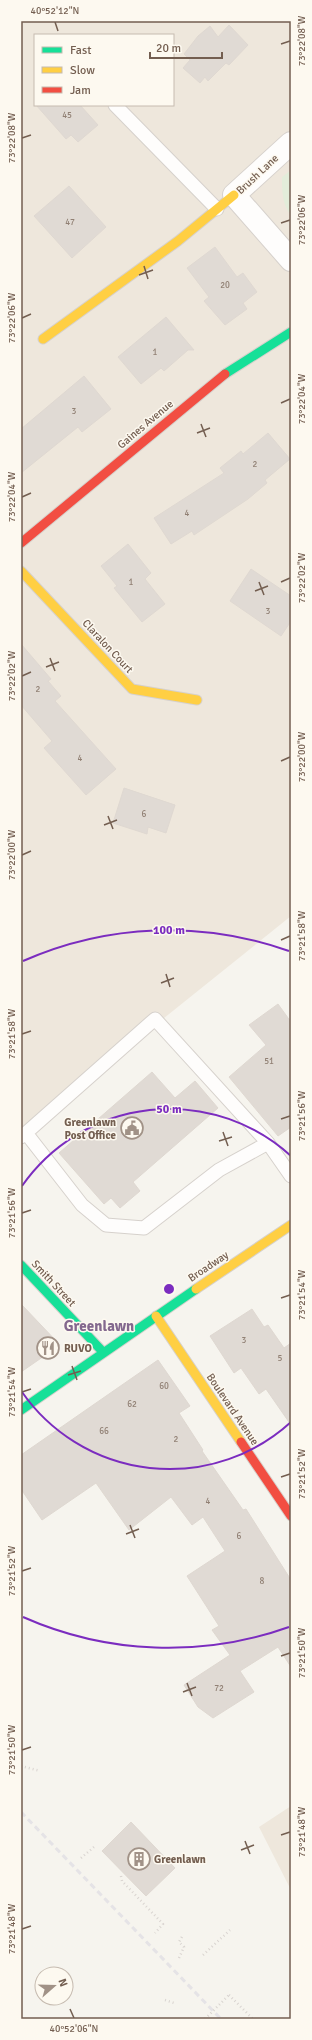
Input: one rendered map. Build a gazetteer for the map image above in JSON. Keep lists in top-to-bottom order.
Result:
{
  "streets": {
    "street": [
      "Brush Lane",
      "Gaines Avenue",
      "Claralon Court",
      "Broadway",
      "Smith Street",
      "Boulevard Avenue"
    ]
  },
  "crossings": [
    ["Broadway", "Smith Street"],
    ["Broadway", "Boulevard Avenue"]
  ],
  "districts": ["Greenlawn"],
  "places": {
    "public building": ["Greenlawn Post Office"],
    "restaurant": ["RUVO"],
    "building": ["Greenlawn"]
  },
  "house_numbers": [
    "45",
    "47",
    "20",
    "1",
    "3",
    "2",
    "4",
    "1",
    "3",
    "2",
    "4",
    "6",
    "51",
    "3",
    "5",
    "60",
    "62",
    "66",
    "2",
    "4",
    "6",
    "8",
    "72"
  ],
  "legend": ["Fast", "Slow", "Jam"],
  "scale_bar": "20 m",
  "north": "right",
  "coordinates": [
    "40°52'12\"N",
    "73°22'08\"W",
    "73°22'06\"W",
    "73°22'04\"W",
    "73°22'02\"W",
    "73°22'00\"W",
    "73°21'58\"W",
    "73°21'56\"W",
    "73°21'54\"W",
    "73°21'52\"W",
    "73°21'50\"W",
    "73°21'48\"W",
    "40°52'06\"N"
  ],
  "rings": ["100 m", "50 m"]
}
